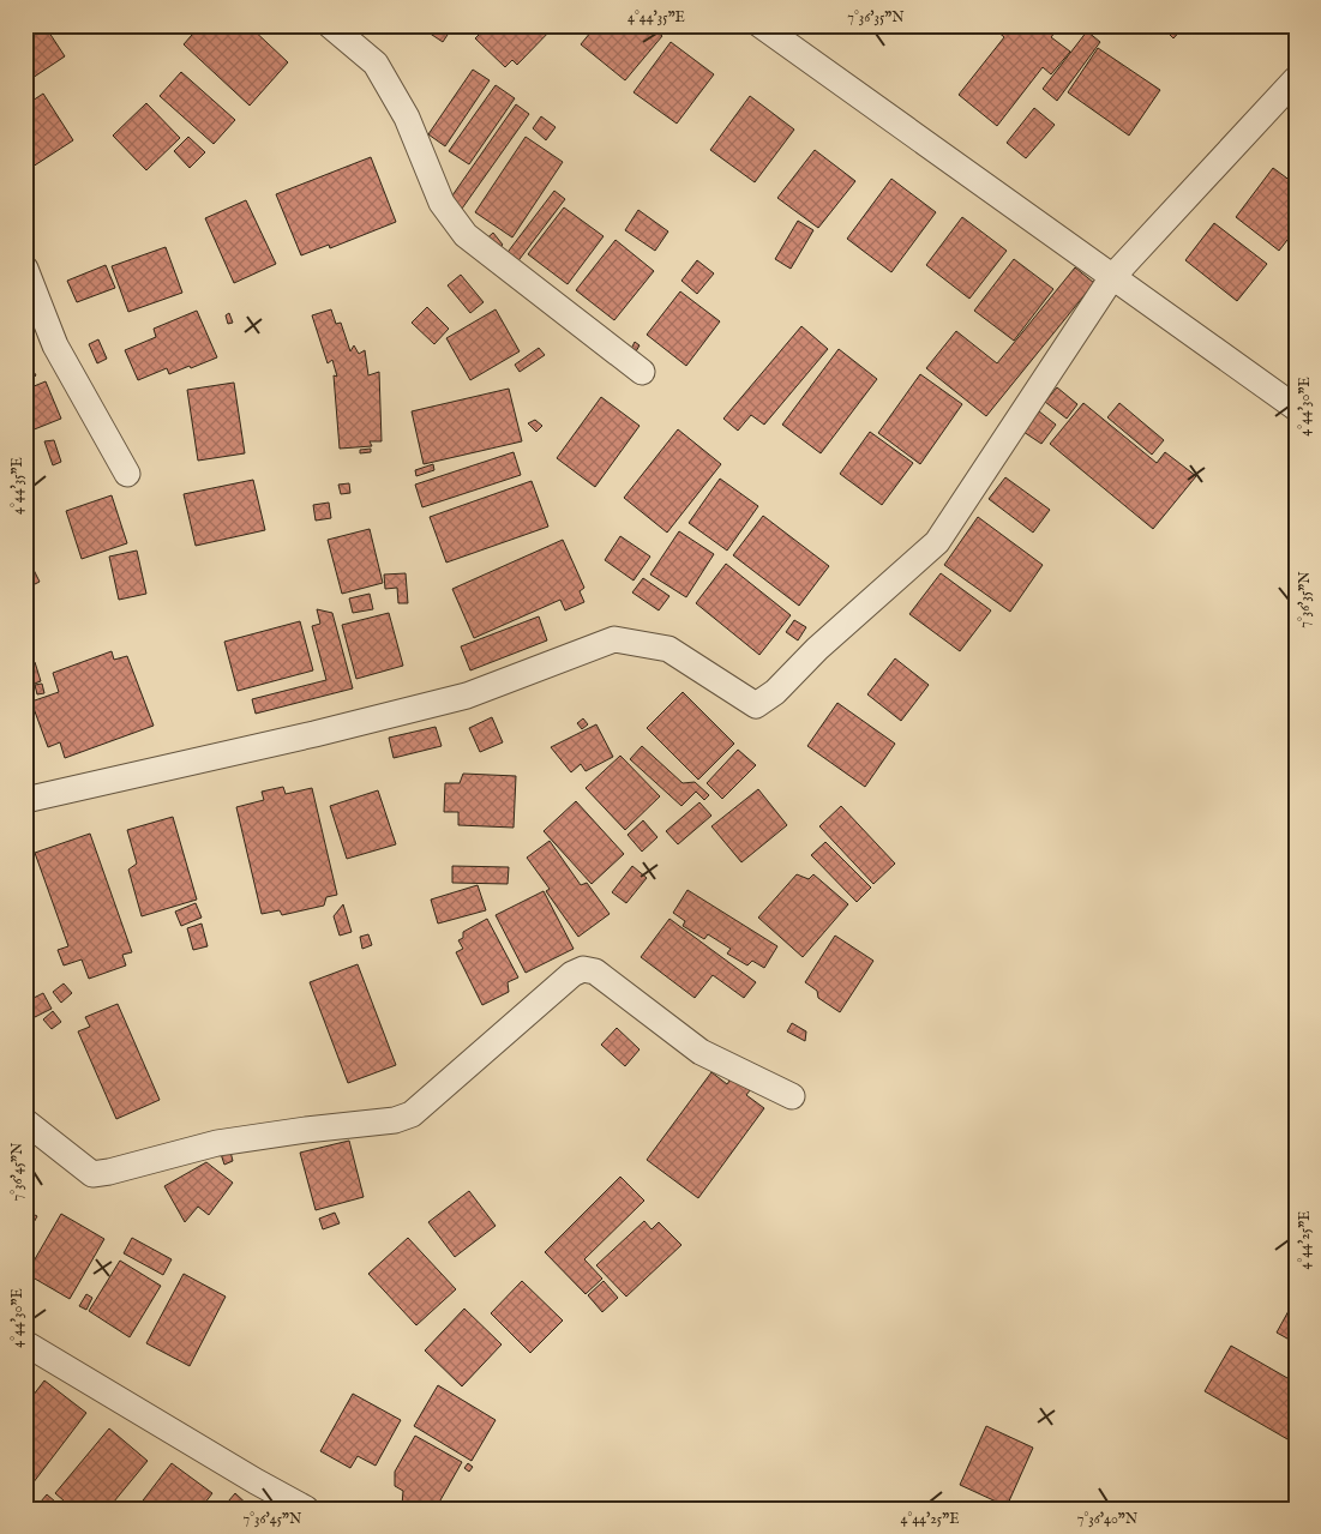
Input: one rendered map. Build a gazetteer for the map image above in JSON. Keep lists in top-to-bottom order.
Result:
{
  "coordinates": [
    "4°44'35\"E",
    "7°36'35\"N",
    "4°44'30\"E",
    "7°36'45\"N",
    "4°44'25\"E",
    "7°36'40\"N"
  ]
}
